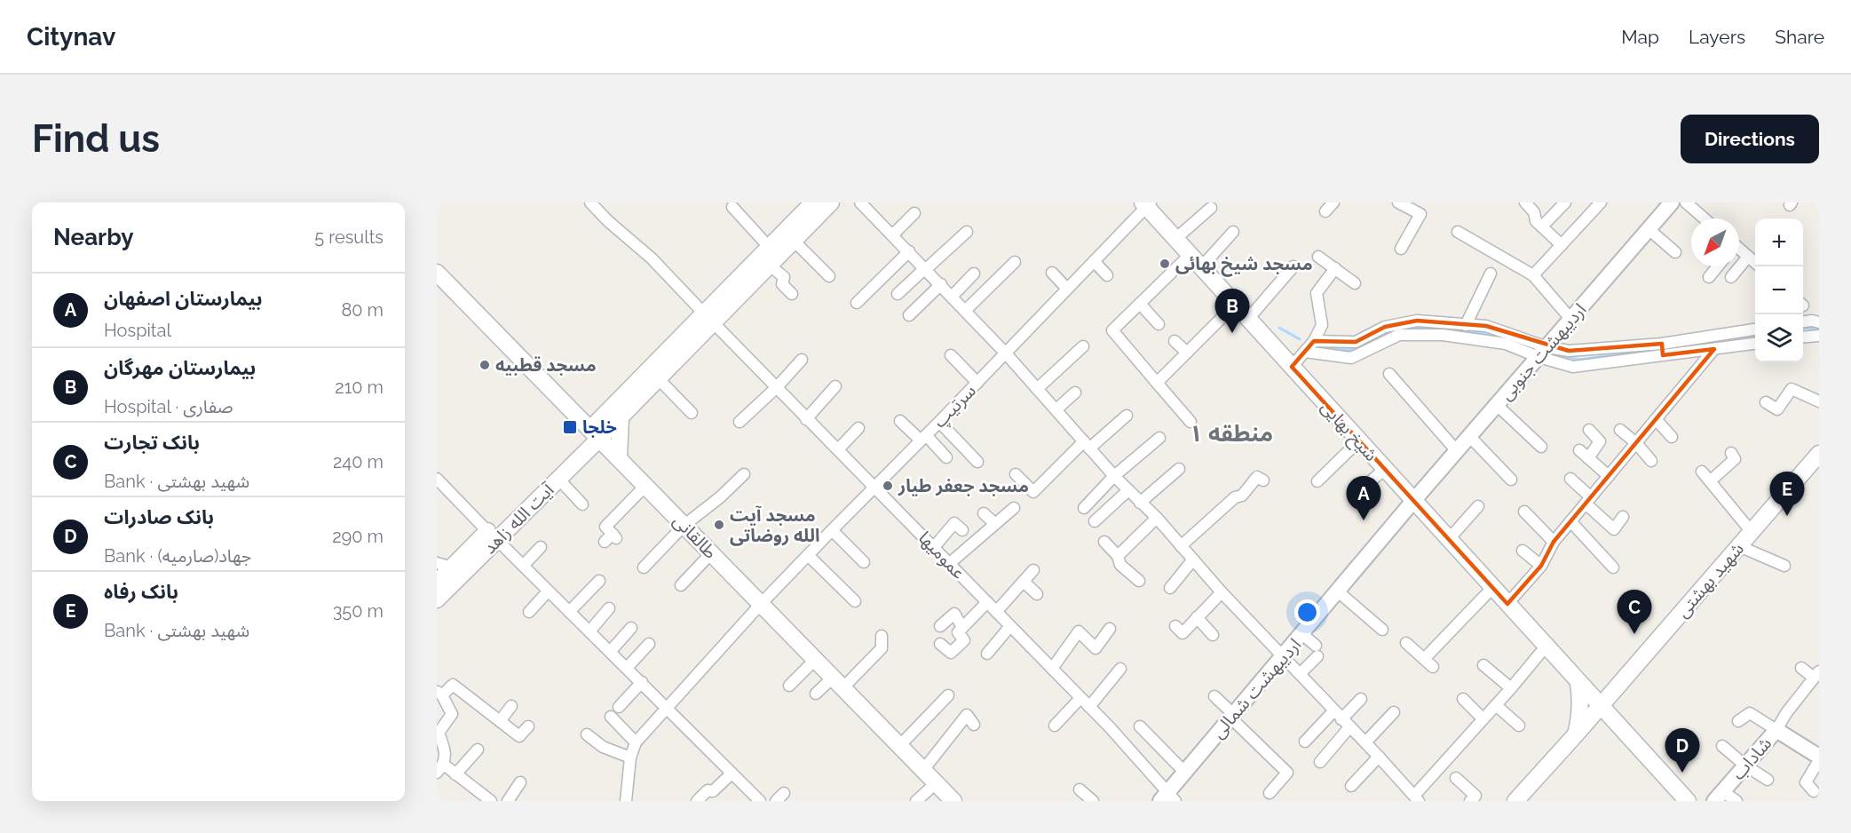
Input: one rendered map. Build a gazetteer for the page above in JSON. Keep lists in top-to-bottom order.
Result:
{
  "streets": {
    "main road": [
      "شیخ بهایی",
      "آیت الله زاهد",
      "طالقانی",
      "شهید بهشتی"
    ],
    "street": [
      "اردیبهشت جنوبی",
      "سرتیپ",
      "عمومیها",
      "اردیبهشت شمالی",
      "شاداب"
    ]
  },
  "crossings": [
    ["اردیبهشت جنوبی", "شیخ بهایی"],
    ["اردیبهشت جنوبی", "اردیبهشت شمالی"],
    ["سرتیپ", "شیخ بهایی"],
    ["سرتیپ", "طالقانی"],
    ["سرتیپ", "عمومیها"],
    ["شیخ بهایی", "شهید بهشتی"],
    ["شیخ بهایی", "اردیبهشت شمالی"],
    ["آیت الله زاهد", "طالقانی"],
    ["عمومیها", "اردیبهشت شمالی"]
  ],
  "districts": ["منطقه ۱"],
  "places": {
    "other": [
      "مسجد شیخ بهائی",
      "مسجد قطبیه",
      "مسجد جعفر طیار",
      "مسجد آیت الله روضاتی"
    ],
    "transit": ["خلجا"]
  },
  "north": "bottom left",
  "page": {
    "header": "Citynav",
    "nav": ["Map", "Layers", "Share"],
    "buttons": "Directions",
    "title": "Find us",
    "heading": ["Nearby", "5 results"],
    "map_buttons": ["+", "−"],
    "list": [
      {
        "mark": "A",
        "name": "بیمارستان اصفهان",
        "note": "Hospital",
        "value": "80 m"
      },
      {
        "mark": "B",
        "name": "بیمارستان مهرگان",
        "note": "Hospital · صفاری",
        "value": "210 m"
      },
      {
        "mark": "C",
        "name": "بانک تجارت",
        "note": "Bank · شهید بهشتی",
        "value": "240 m"
      },
      {
        "mark": "D",
        "name": "بانک صادرات",
        "note": "Bank · جهاد(صارمیه)",
        "value": "290 m"
      },
      {
        "mark": "E",
        "name": "بانک رفاه",
        "note": "Bank · شهید بهشتی",
        "value": "350 m"
      }
    ],
    "pins": [
      "B",
      "E",
      "A",
      "C",
      "D"
    ]
  }
}
